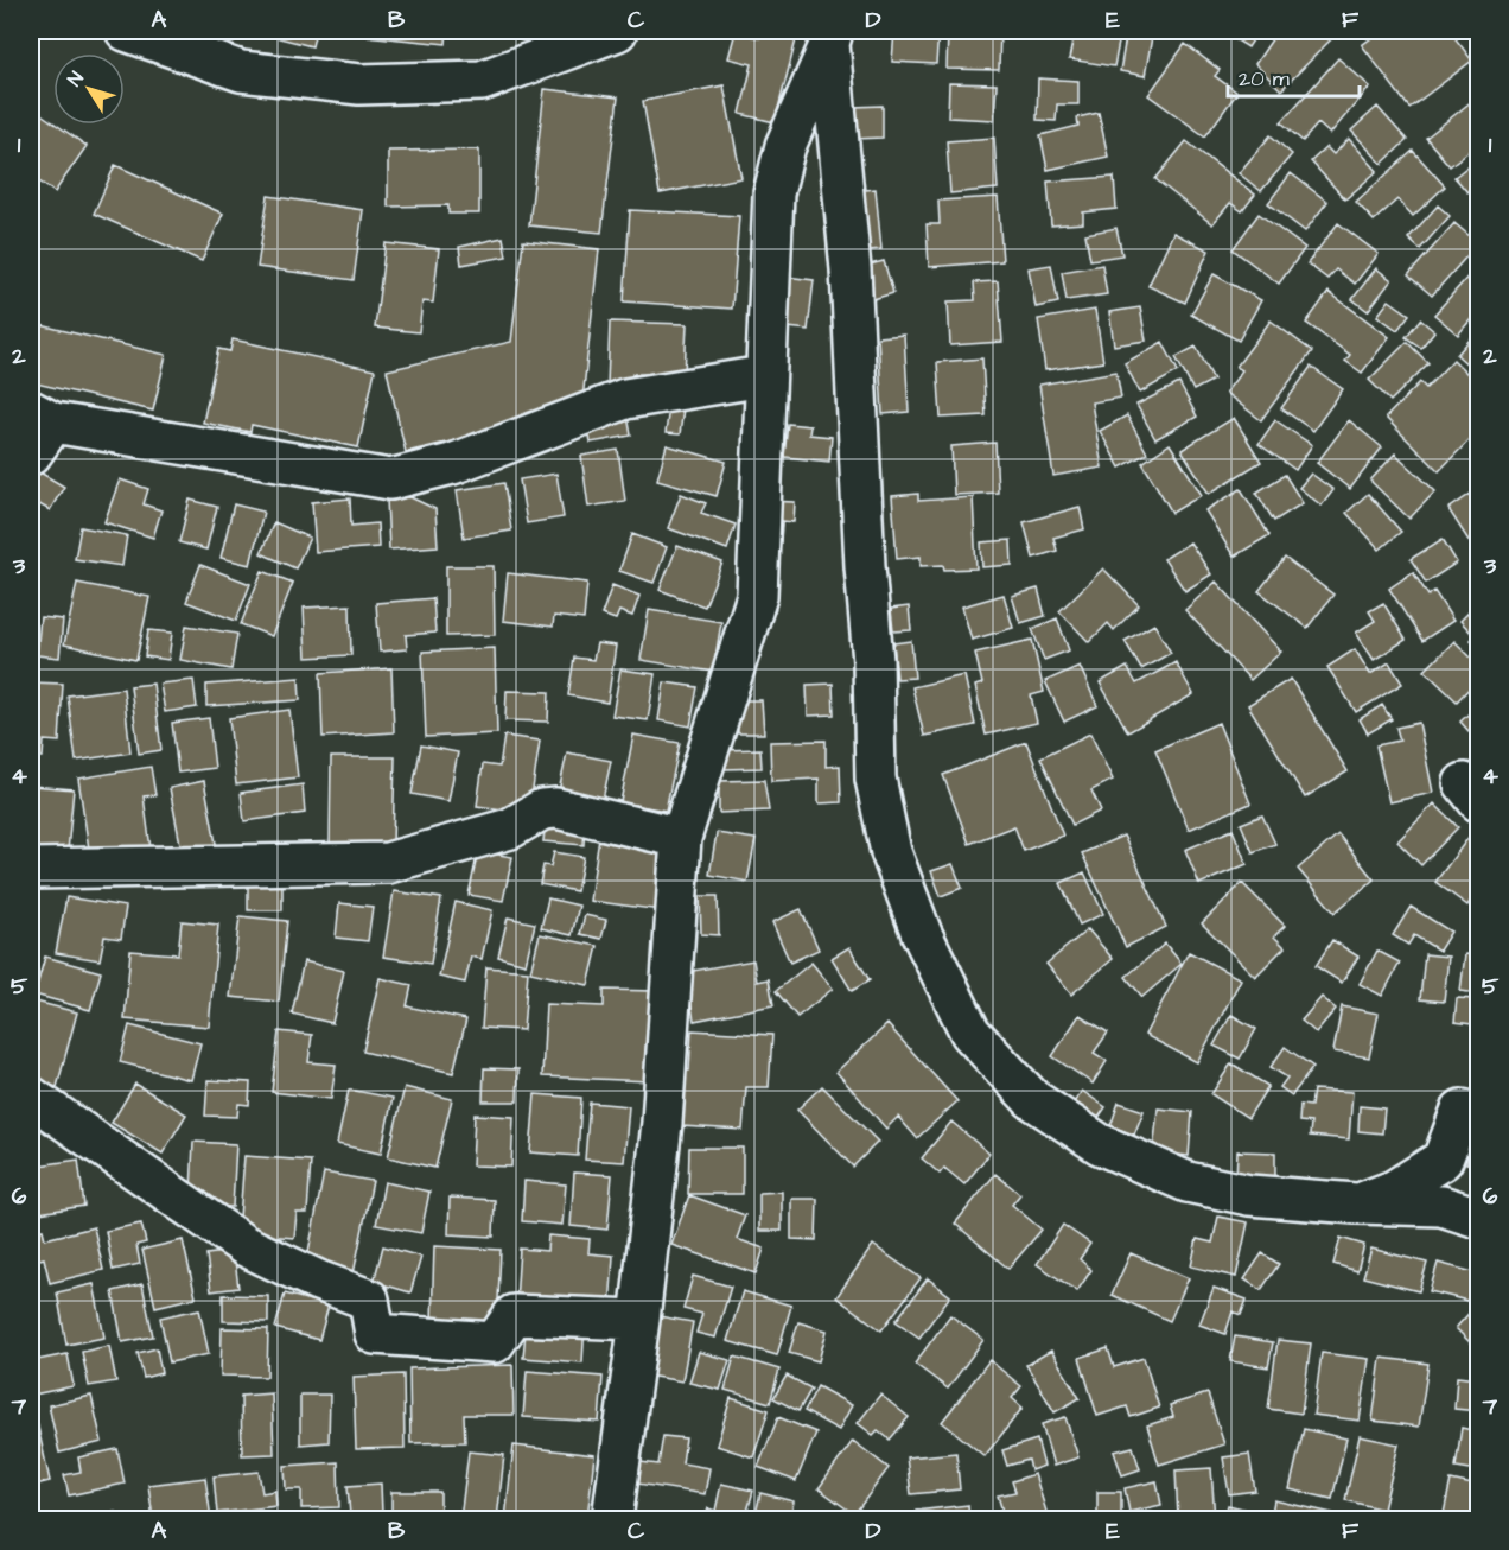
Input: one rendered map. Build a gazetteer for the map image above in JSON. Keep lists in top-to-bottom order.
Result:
{
  "scale_bar": "20 m",
  "north": "top left",
  "grid": {
    "columns": [
      "A",
      "B",
      "C",
      "D",
      "E",
      "F"
    ],
    "rows": [
      "1",
      "2",
      "3",
      "4",
      "5",
      "6",
      "7"
    ]
  }
}
